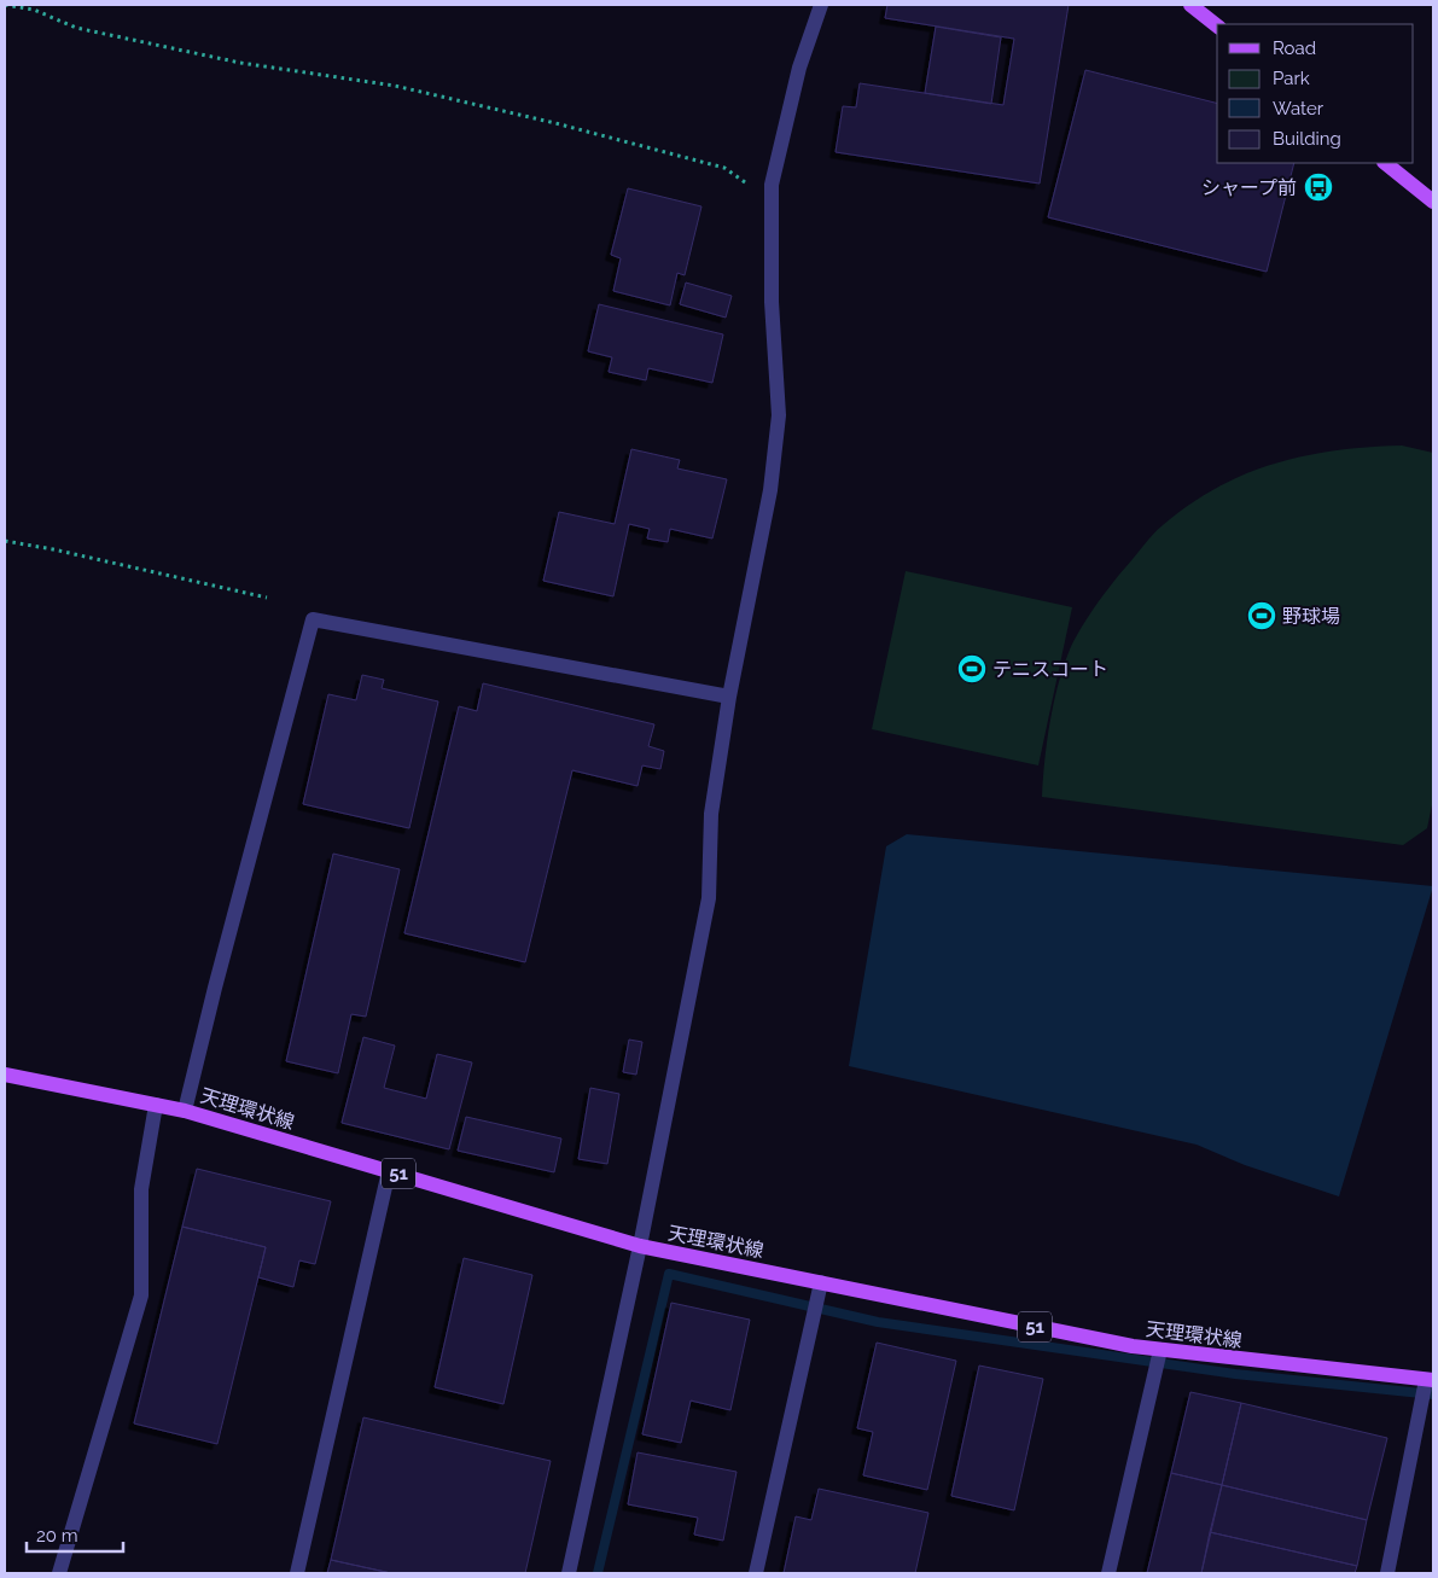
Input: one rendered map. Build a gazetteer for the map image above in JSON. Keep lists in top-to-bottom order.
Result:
{
  "streets": {
    "main road": ["天理環状線", "51"]
  },
  "places": {
    "bus stop": ["シャープ前"],
    "sports": ["野球場", "テニスコート"]
  },
  "legend": [
    "Road",
    "Park",
    "Water",
    "Building"
  ],
  "scale_bar": "20 m"
}
